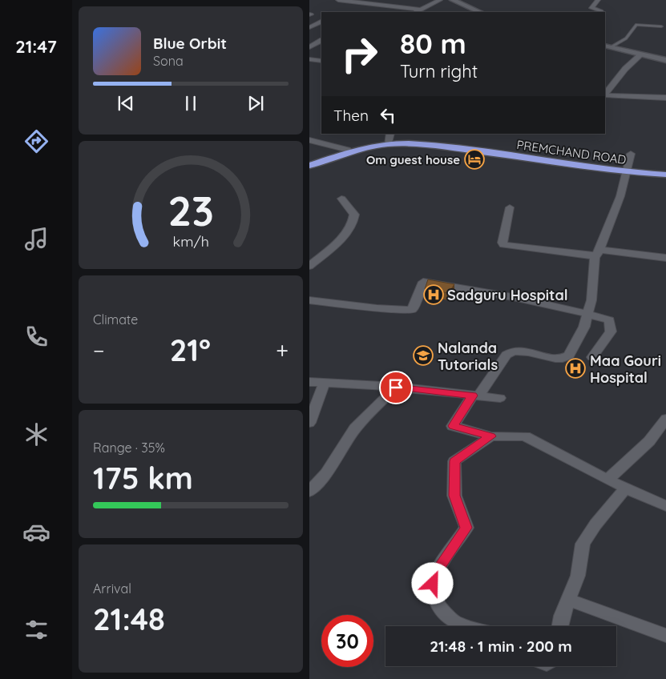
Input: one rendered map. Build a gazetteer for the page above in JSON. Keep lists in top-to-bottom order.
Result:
{
  "streets": {
    "highway": ["PREMCHAND ROAD"]
  },
  "places": {
    "hotel": ["Om guest house"],
    "hospital": ["Sadguru Hospital", "Maa Gouri Hospital"],
    "school or university": ["Nalanda Tutorials"]
  },
  "page": {
    "tabs": "21:47",
    "turn": ["80 m", "Turn right"],
    "song": ["Blue Orbit", "Sona"],
    "then": "Then",
    "tile": [
      "Climate",
      ["Range · 35%", "175 km"],
      ["Arrival", "21:48"]
    ],
    "heat": ["−", "21°", "+"],
    "limit": "30",
    "trip": "21:48 · 1 min · 200 m",
    "gauge": ["23", "km/h"]
  }
}
